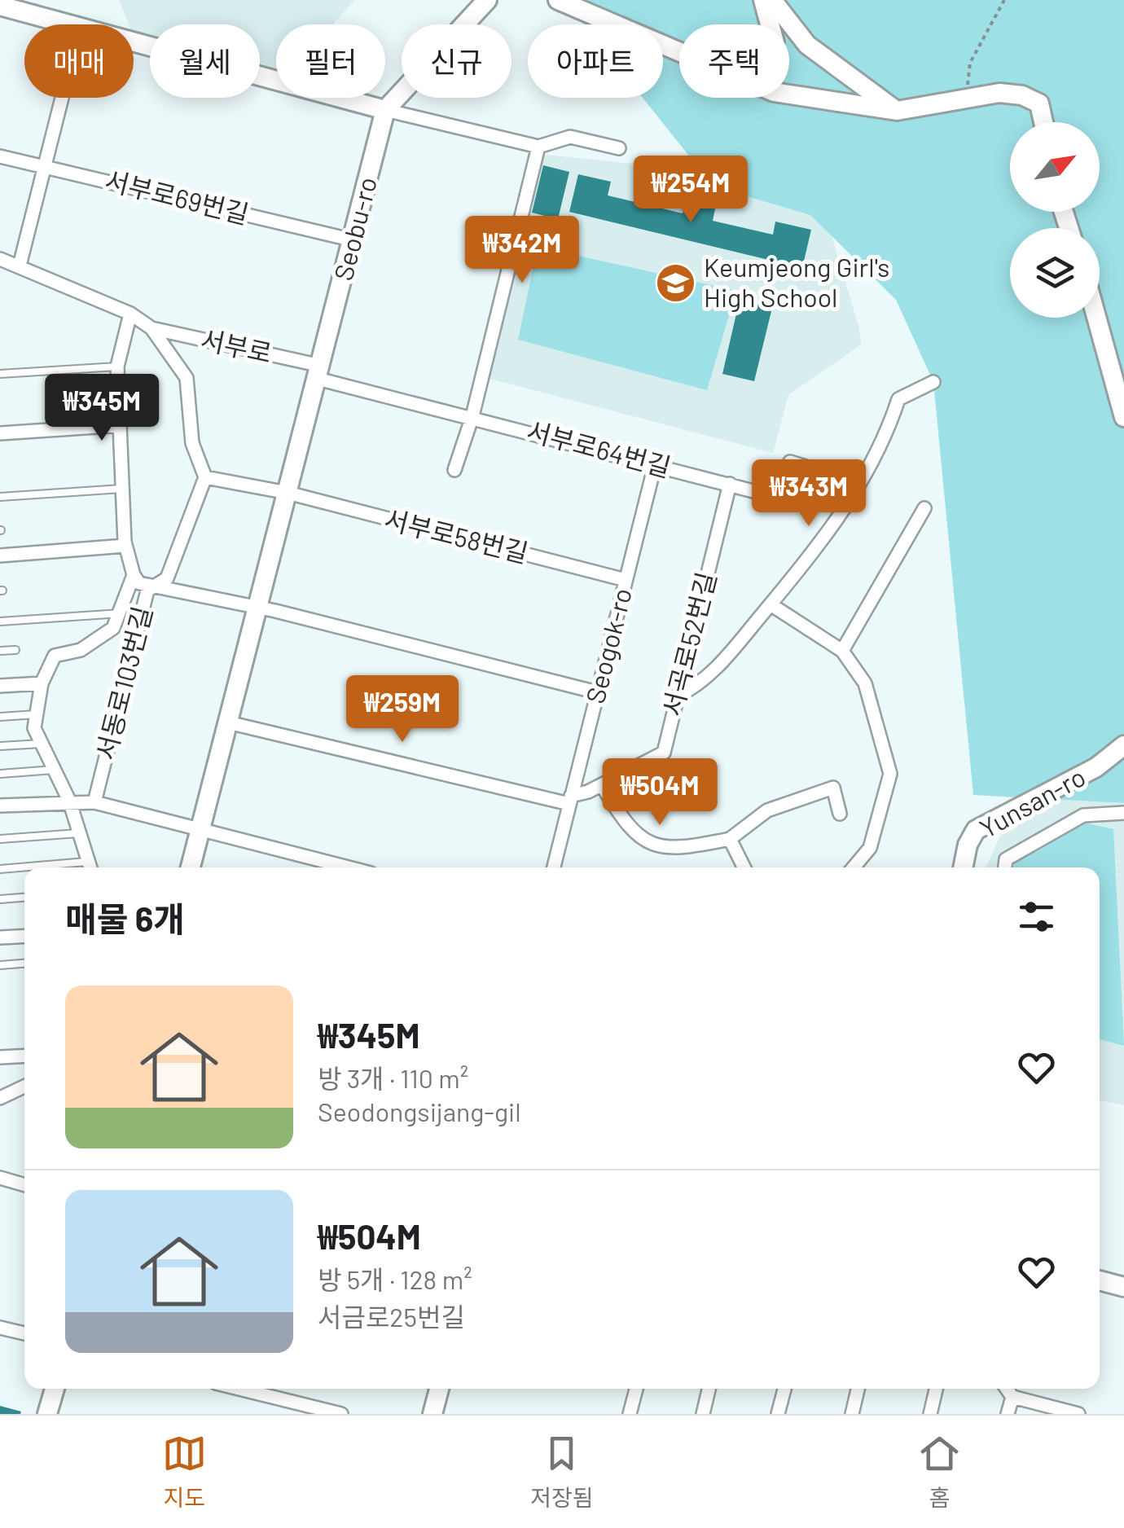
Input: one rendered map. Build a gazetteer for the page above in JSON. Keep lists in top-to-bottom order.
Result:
{
  "streets": {
    "street": [
      "서부로69번길",
      "Seobu-ro",
      "서부로",
      "서부로64번길",
      "서부로58번길",
      "서곡로52번길",
      "Seogok-ro",
      "서동로103번길",
      "Yunsan-ro"
    ]
  },
  "crossings": [
    ["서부로69번길", "Seobu-ro"],
    ["Seobu-ro", "서부로"],
    ["Seobu-ro", "서부로64번길"],
    ["Seobu-ro", "서부로58번길"],
    ["서부로", "서부로64번길"],
    ["서부로64번길", "서곡로52번길"],
    ["서부로64번길", "Seogok-ro"],
    ["서부로58번길", "Seogok-ro"],
    ["서곡로52번길", "Seogok-ro"]
  ],
  "places": {
    "school or university": ["Keumjeong Girl's High School"]
  },
  "north": "top right",
  "page": {
    "chip": [
      "매매",
      "월세",
      "필터",
      "신규",
      "아파트",
      "주택"
    ],
    "price": [
      "₩254M",
      "₩342M",
      "₩345M",
      "₩343M",
      "₩259M",
      "₩504M"
    ],
    "heading": "매물 6개",
    "list": [
      {
        "name": "₩345M",
        "note": "방 3개 · 110 m² · Seodongsijang-gil"
      },
      {
        "name": "₩504M",
        "note": "방 5개 · 128 m² · 서금로25번길"
      }
    ],
    "tabs": ["지도", "저장됨", "홈"]
  }
}
